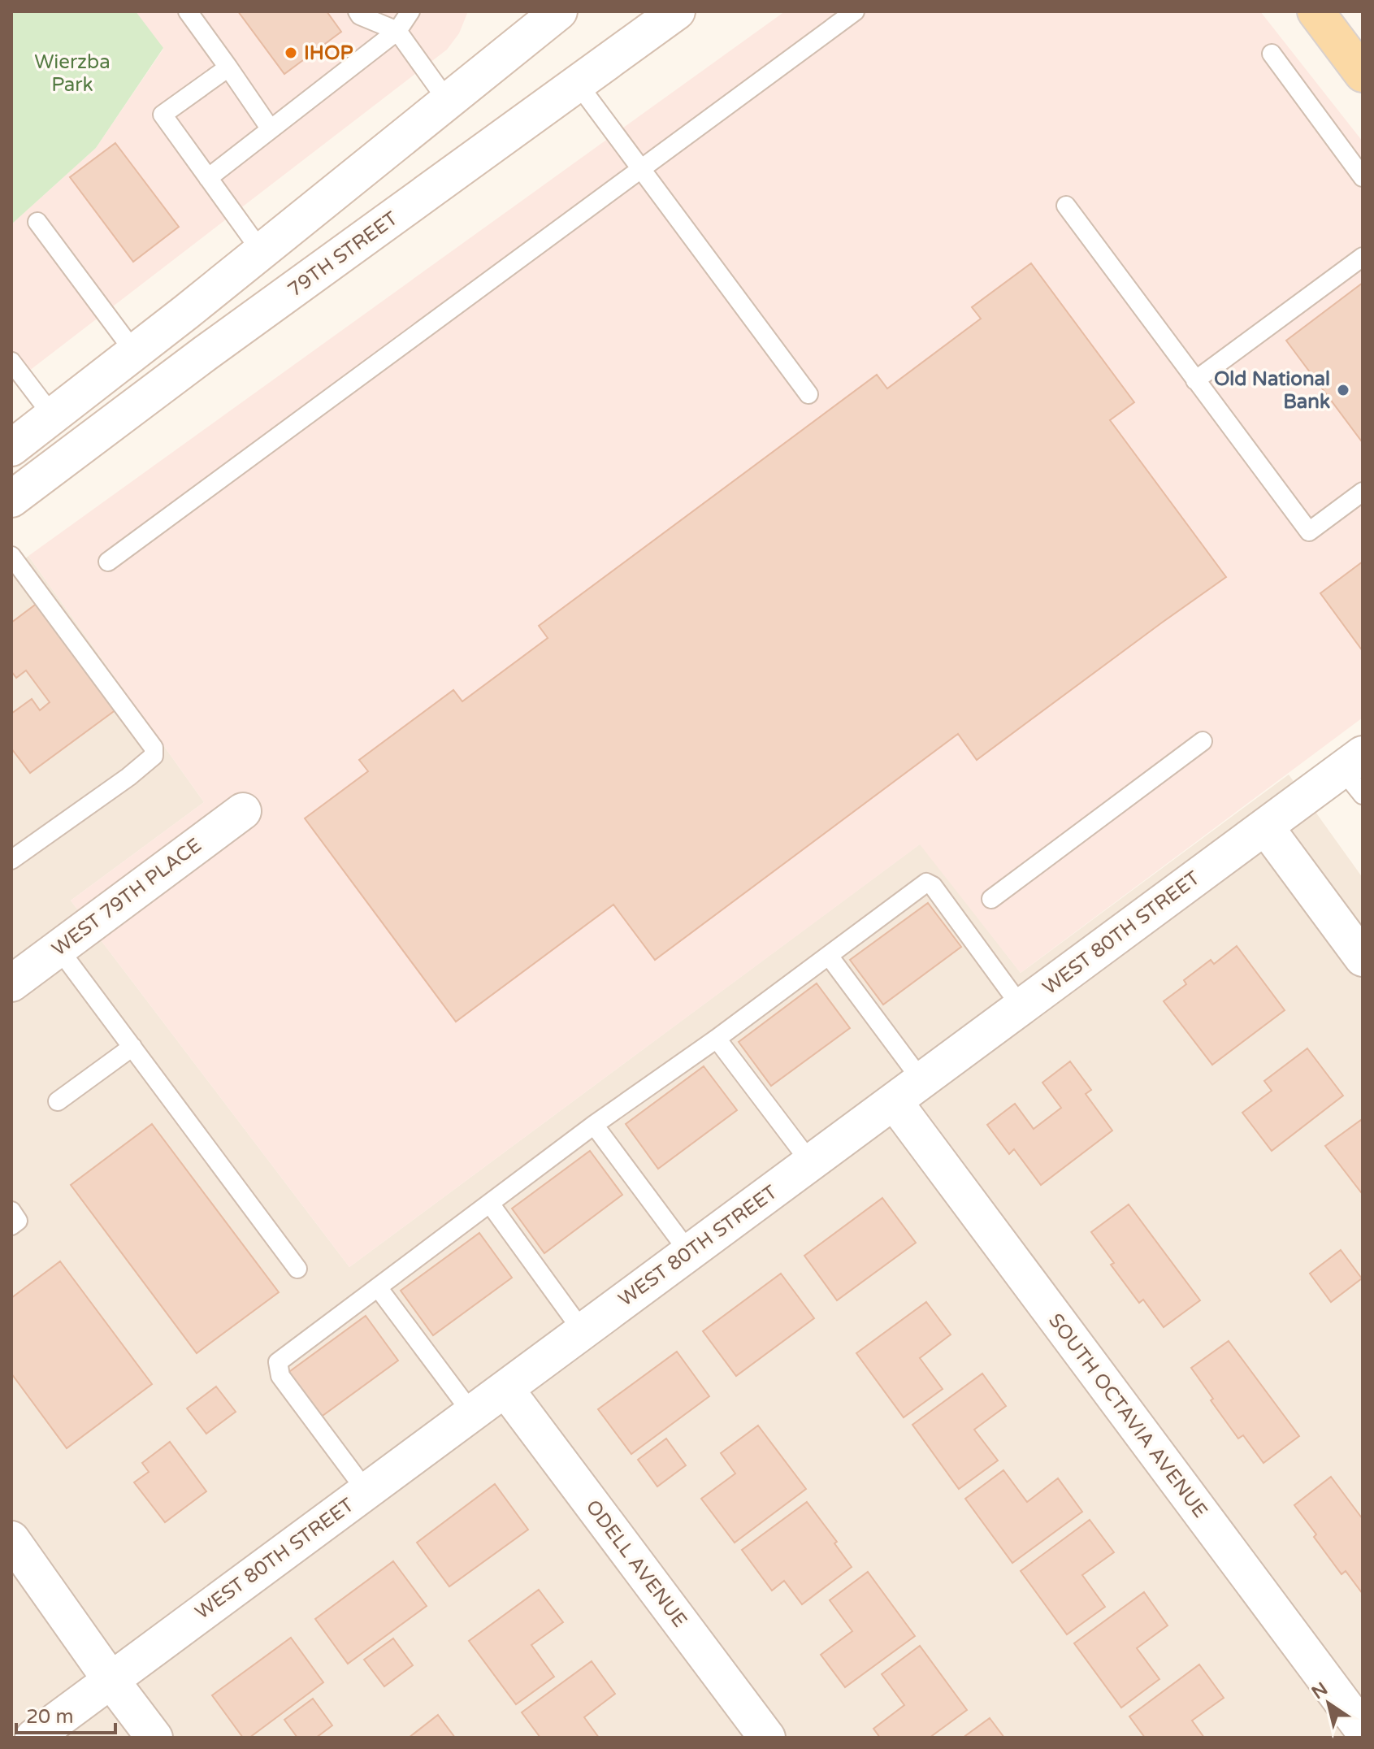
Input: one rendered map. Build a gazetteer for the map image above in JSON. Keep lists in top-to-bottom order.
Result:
{
  "streets": {
    "street": [
      "79TH STREET",
      "WEST 79TH PLACE",
      "WEST 80TH STREET",
      "SOUTH OCTAVIA AVENUE",
      "ODELL AVENUE"
    ]
  },
  "crossings": [
    ["WEST 80TH STREET", "SOUTH OCTAVIA AVENUE"],
    ["WEST 80TH STREET", "ODELL AVENUE"]
  ],
  "parks": ["Wierzba Park"],
  "places": ["IHOP", "Old National Bank"],
  "scale_bar": "20 m",
  "north": "top left"
}
